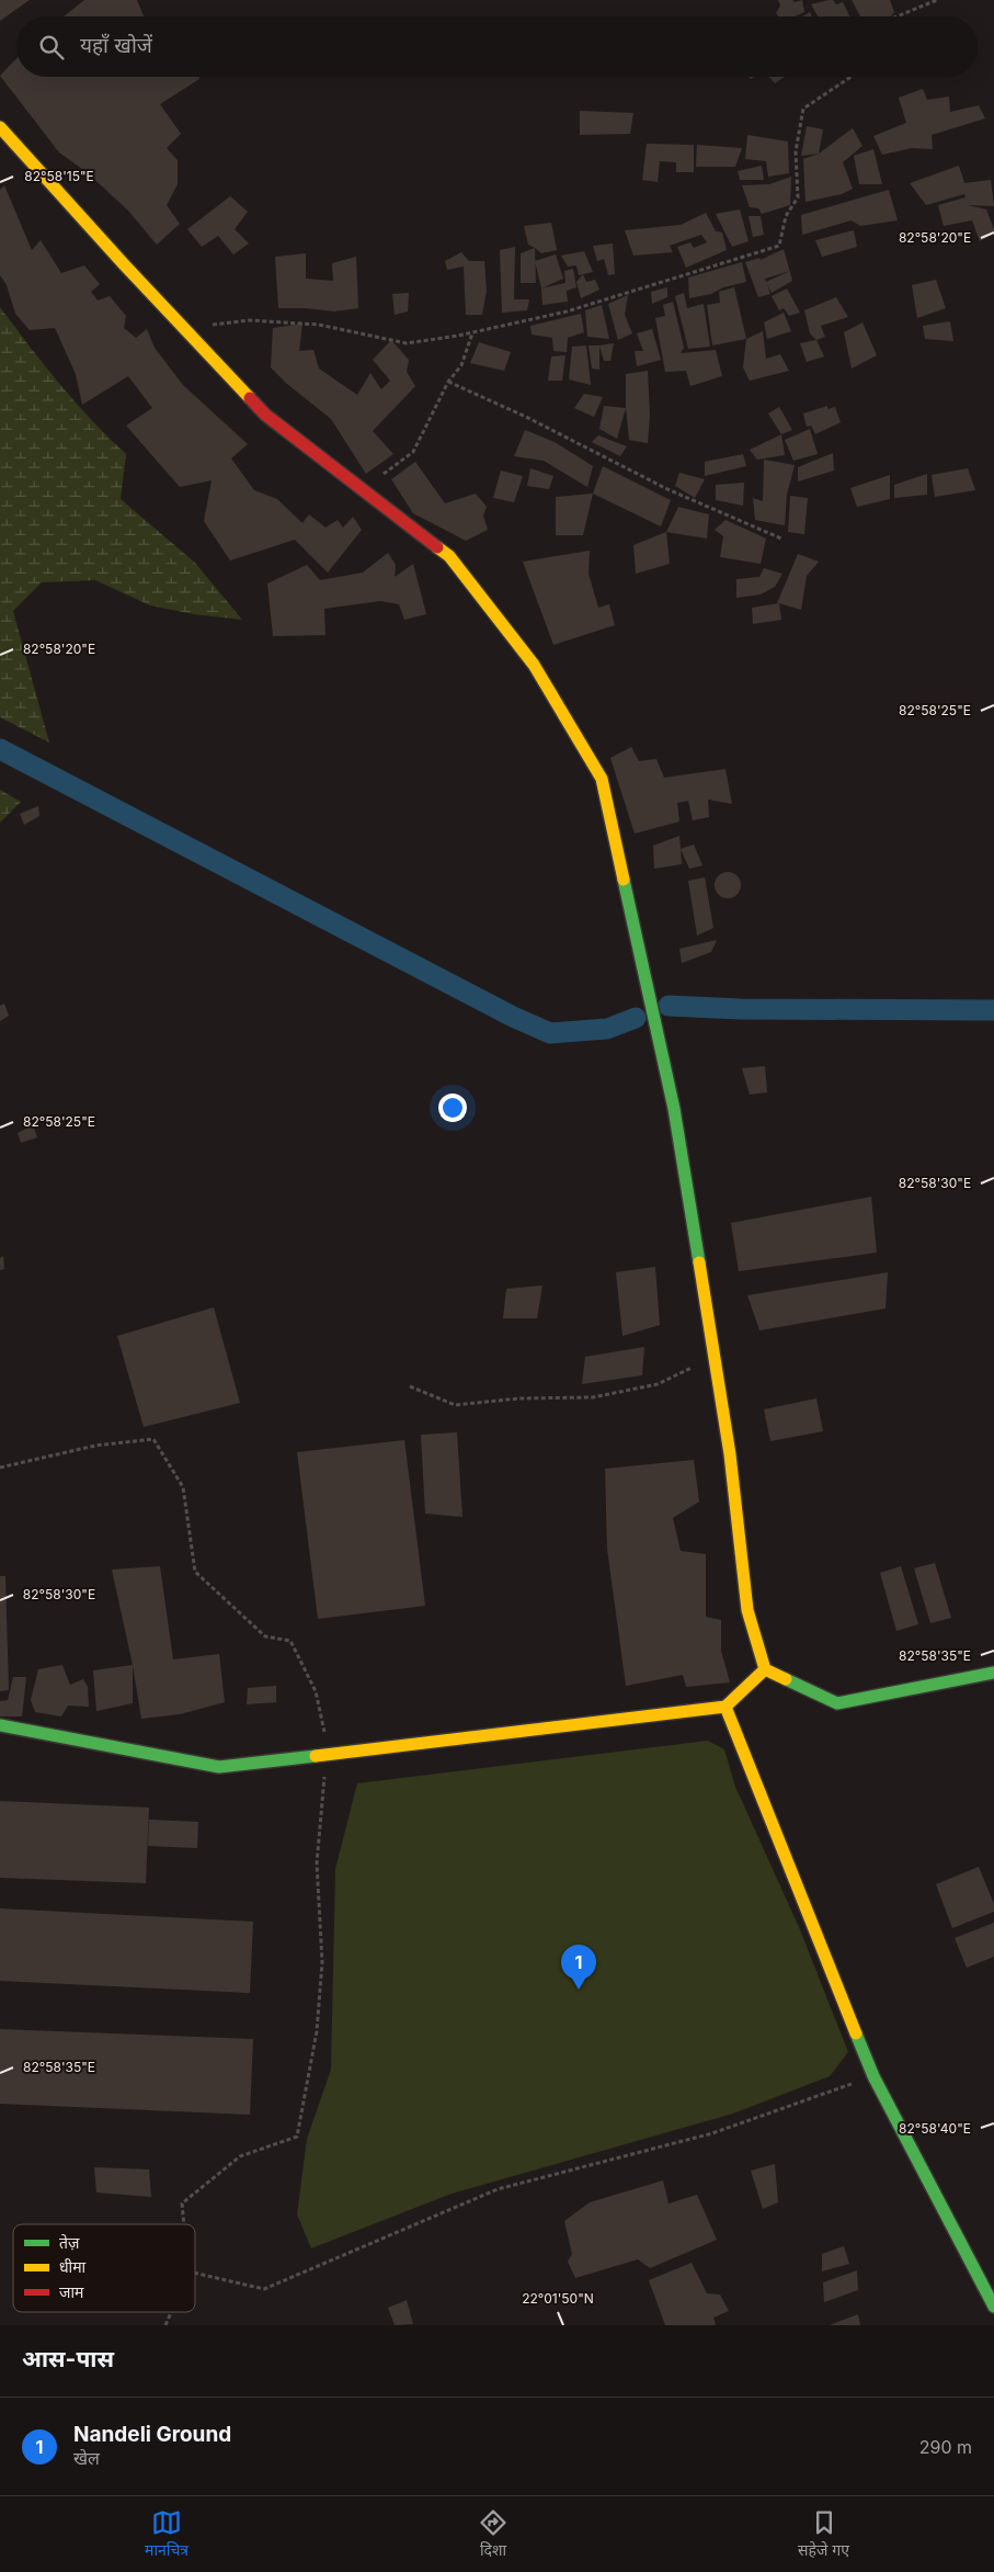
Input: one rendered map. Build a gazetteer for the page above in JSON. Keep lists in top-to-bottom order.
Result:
{
  "legend": ["तेज़", "धीमा", "जाम"],
  "page": {
    "search": "यहाँ खोजें",
    "pins": "1",
    "heading": "आस-पास",
    "list": [
      {
        "mark": "1",
        "name": "Nandeli Ground",
        "note": "खेल",
        "value": "290 m"
      }
    ],
    "nav": ["मानचित्र", "दिशा", "सहेजे गए"]
  },
  "coordinates": [
    "82°58'15\"E",
    "82°58'20\"E",
    "82°58'25\"E",
    "82°58'30\"E",
    "82°58'35\"E",
    "82°58'40\"E",
    "22°01'50\"N"
  ]
}
